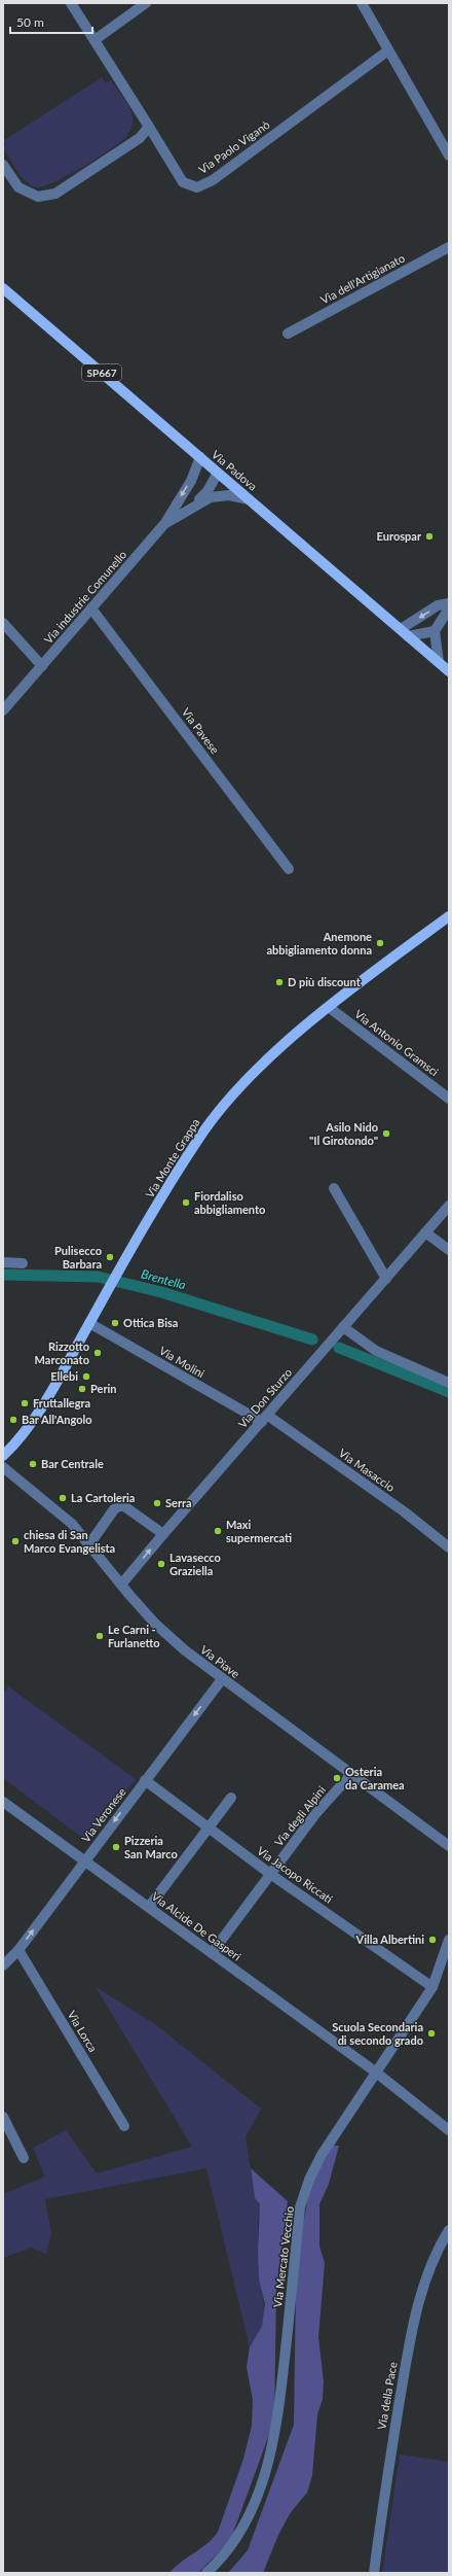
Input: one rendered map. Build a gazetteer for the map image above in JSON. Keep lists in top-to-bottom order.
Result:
{
  "streets": {
    "main road": ["SP667", "Via Padova", "Via Monte Grappa"],
    "street": [
      "Via Paolo Viganò",
      "Via dell'Artigianato",
      "Via industrie Comunello",
      "Via Pavese",
      "Via Antonio Gramsci",
      "Via Molini",
      "Via Don Sturzo",
      "Via Masaccio",
      "Via Piave",
      "Via Veronese",
      "Via degli Alpini",
      "Via Jacopo Riccati",
      "Via Alcide De Gasperi",
      "Via Lorca",
      "Via Mercato Vecchio",
      "Via della Pace"
    ]
  },
  "crossings": [
    ["Via industrie Comunello", "Via Pavese"],
    ["Via Antonio Gramsci", "Via Monte Grappa"],
    ["Via Monte Grappa", "Via Molini"],
    ["Via Molini", "Via Don Sturzo"],
    ["Via Molini", "Via Masaccio"],
    ["Via Don Sturzo", "Via Masaccio"],
    ["Via Don Sturzo", "Via Piave"],
    ["Via Piave", "Via Veronese"],
    ["Via Piave", "Via degli Alpini"],
    ["Via Veronese", "Via Jacopo Riccati"],
    ["Via Veronese", "Via Alcide De Gasperi"],
    ["Via Veronese", "Via Lorca"],
    ["Via degli Alpini", "Via Jacopo Riccati"],
    ["Via degli Alpini", "Via Alcide De Gasperi"],
    ["Via Jacopo Riccati", "Via Mercato Vecchio"],
    ["Via Alcide De Gasperi", "Via Mercato Vecchio"]
  ],
  "water": ["Brentella"],
  "places": [
    "Eurospar",
    "Anemone abbigliamento donna",
    "D più discount",
    "Asilo Nido \"Il Girotondo\"",
    "Fiordaliso abbigliamento",
    "Pulisecco Barbara",
    "Ottica Bisa",
    "Rizzotto Marconato",
    "Ellebi",
    "Perin",
    "Fruttallegra",
    "Bar All'Angolo",
    "Bar Centrale",
    "La Cartoleria",
    "Serra",
    "Maxi supermercati",
    "chiesa di San Marco Evangelista",
    "Lavasecco Graziella",
    "Le Carni - Furlanetto",
    "Osteria da Caramea",
    "Pizzeria San Marco",
    "Villa Albertini",
    "Scuola Secondaria di secondo grado"
  ],
  "scale_bar": "50 m"
}
